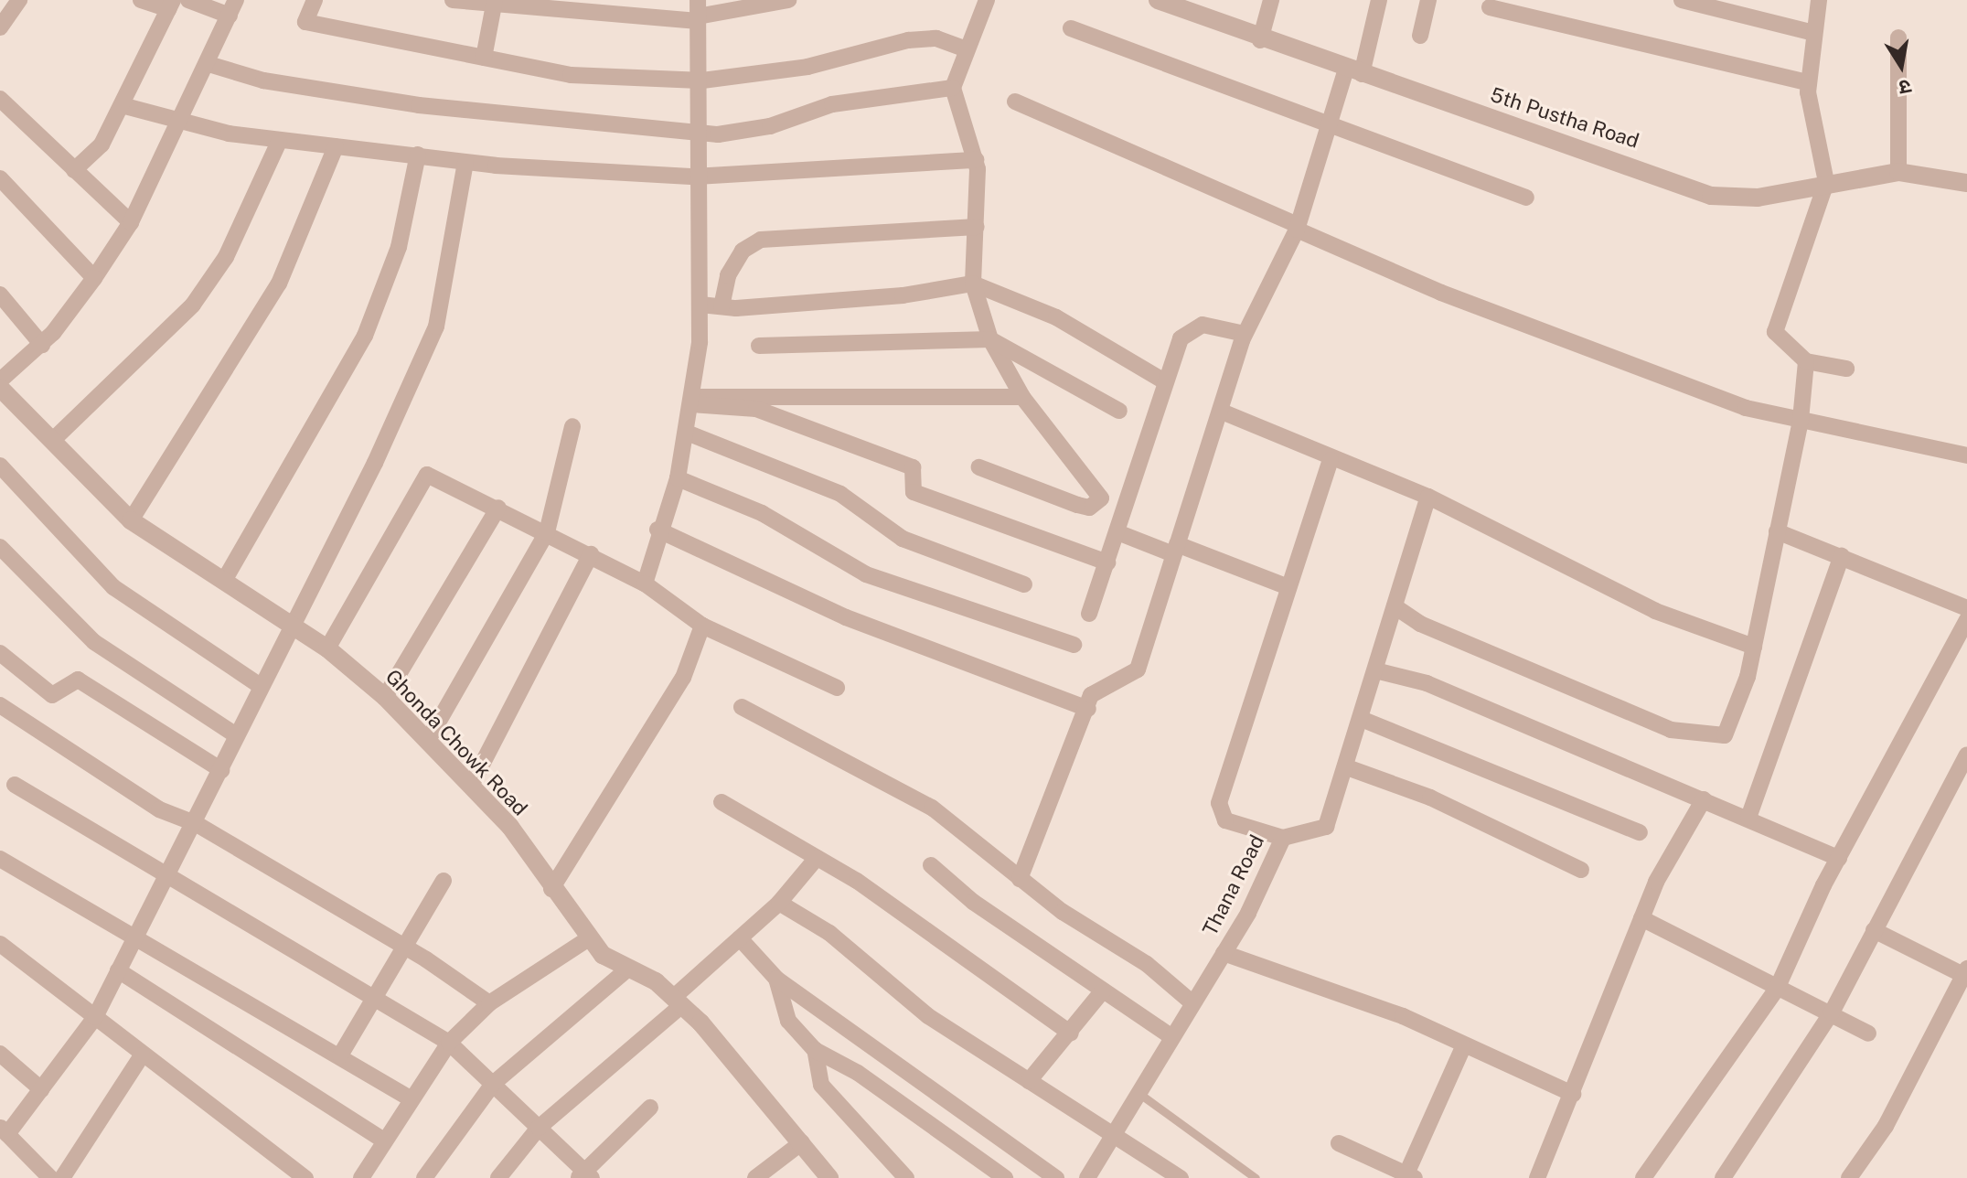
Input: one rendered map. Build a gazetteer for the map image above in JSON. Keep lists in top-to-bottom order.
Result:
{
  "streets": {
    "street": ["5th Pustha Road", "Ghonda Chowk Road", "Thana Road"]
  },
  "north": "bottom"
}
